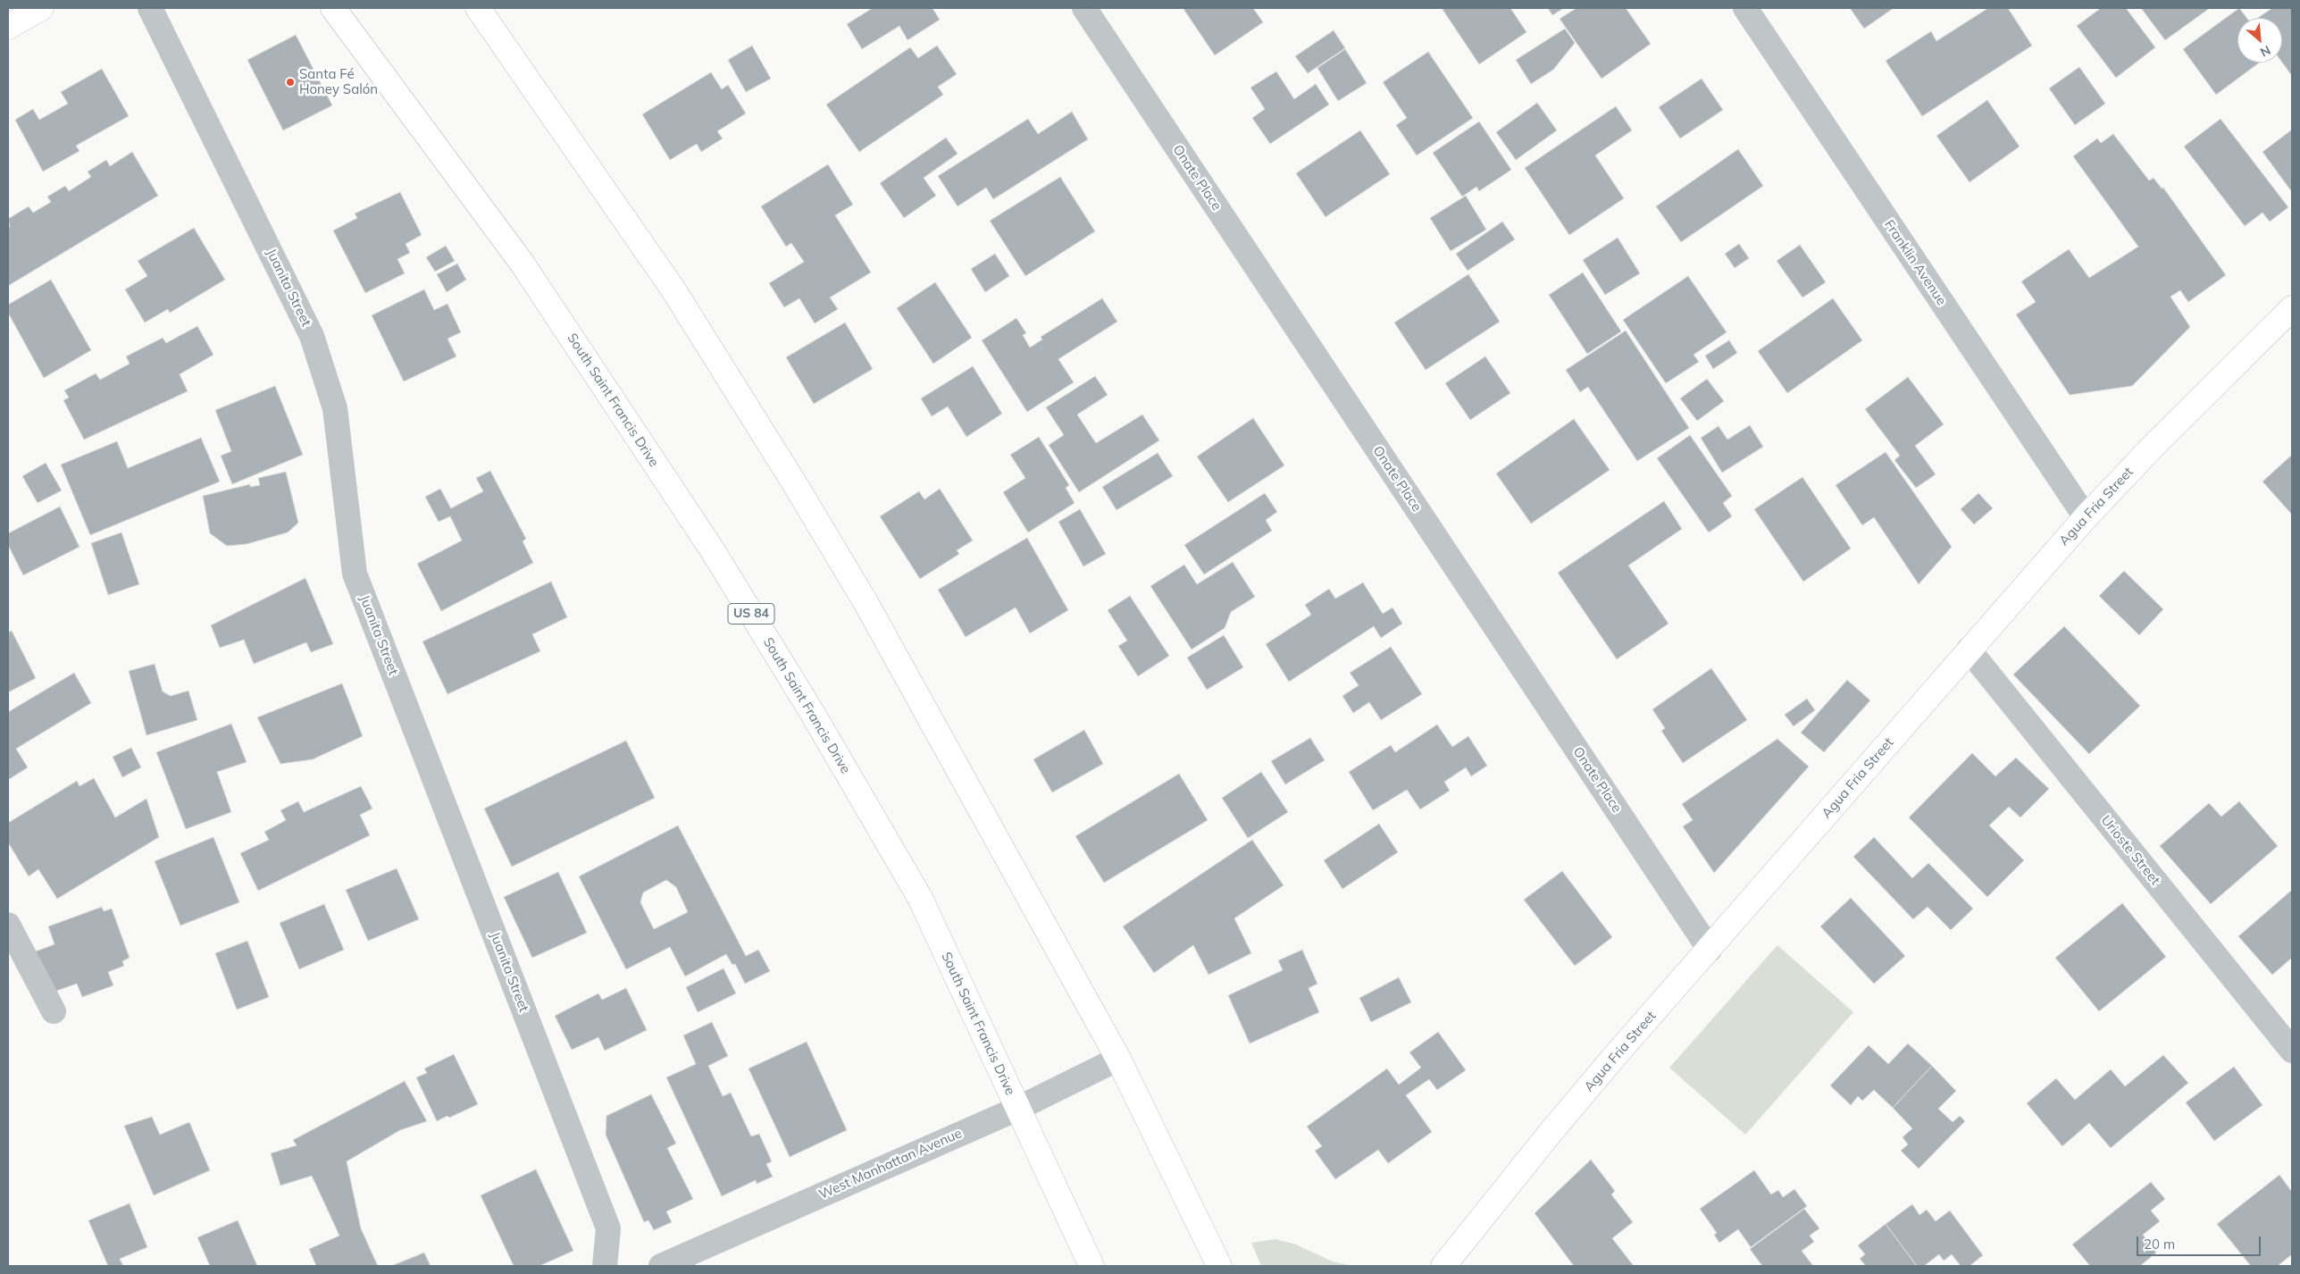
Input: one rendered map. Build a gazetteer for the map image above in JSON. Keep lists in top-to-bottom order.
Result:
{
  "streets": {
    "main road": ["South Saint Francis Drive", "Agua Fria Street", "US 84"],
    "street": [
      "Onate Place",
      "Franklin Avenue",
      "Juanita Street",
      "Urioste Street",
      "West Manhattan Avenue"
    ]
  },
  "crossings": [
    ["Onate Place", "Agua Fria Street"],
    ["Franklin Avenue", "Agua Fria Street"],
    ["South Saint Francis Drive", "West Manhattan Avenue"],
    ["Agua Fria Street", "Urioste Street"]
  ],
  "places": ["Santa Fé Honey Salón"],
  "scale_bar": "20 m",
  "north": "bottom right"
}
